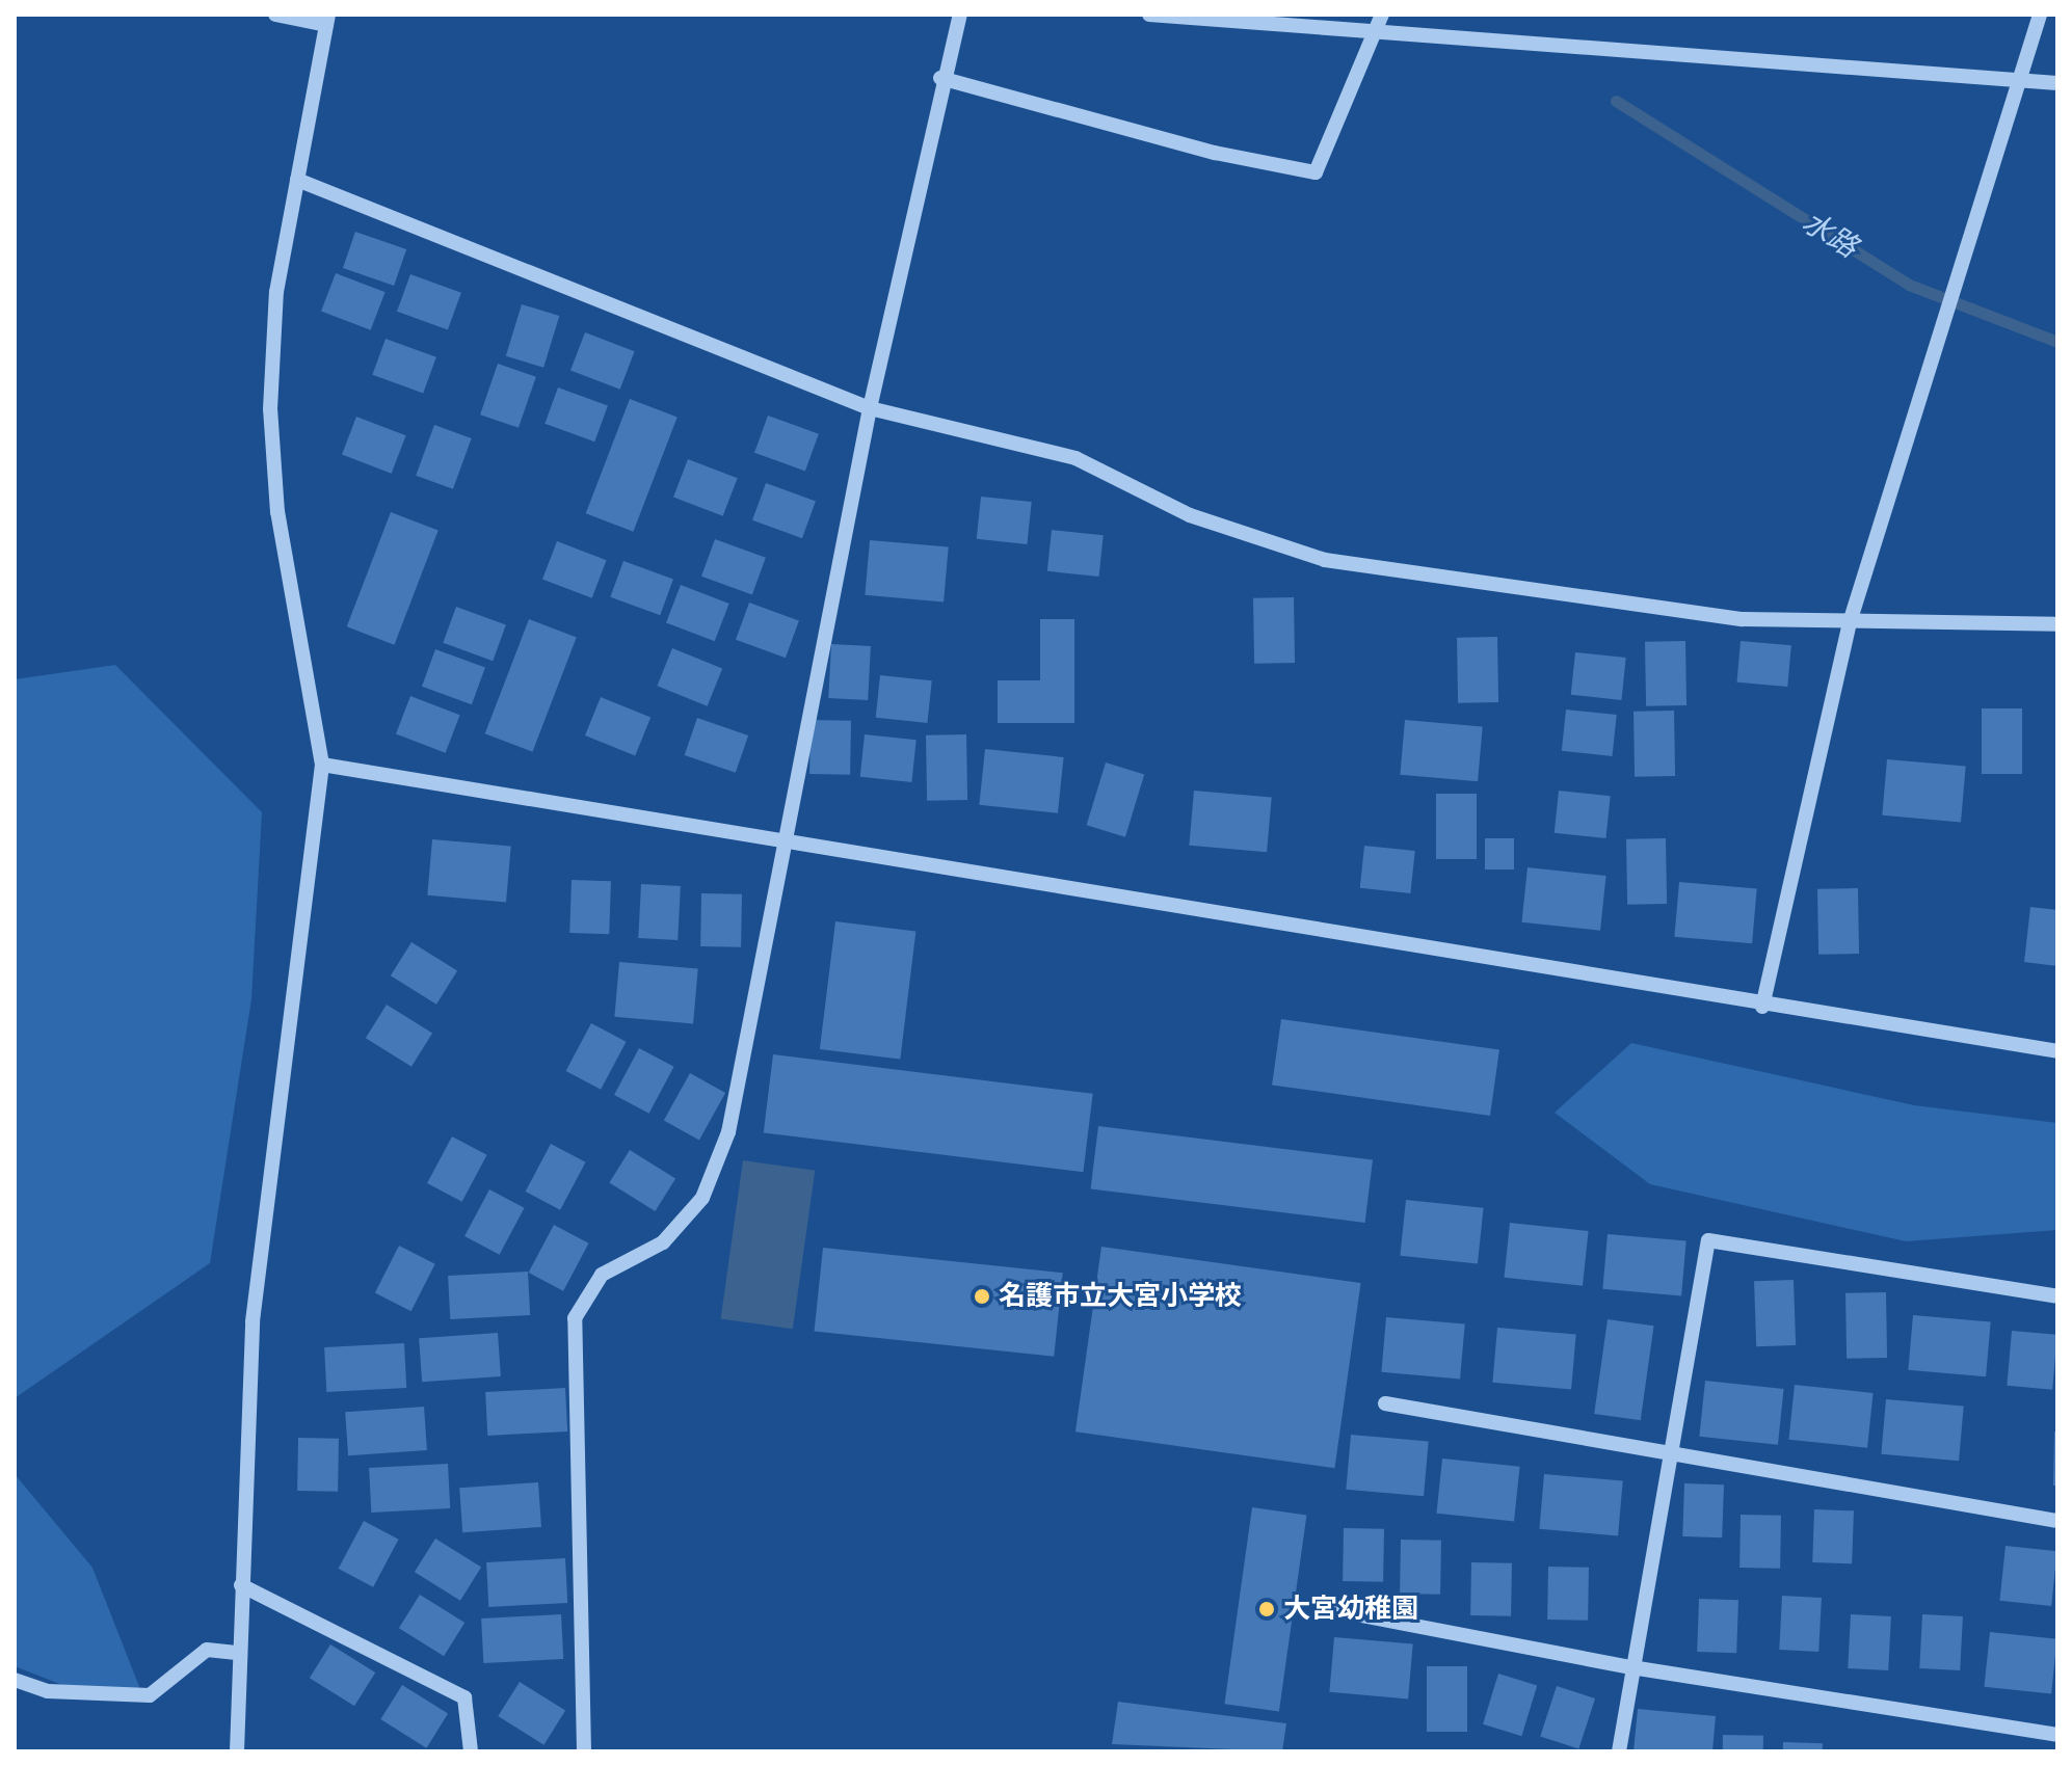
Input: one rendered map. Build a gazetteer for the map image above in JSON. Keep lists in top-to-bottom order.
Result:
{
  "water": ["水路"],
  "places": ["名護市立大宮小学校", "大宮幼稚園"]
}
